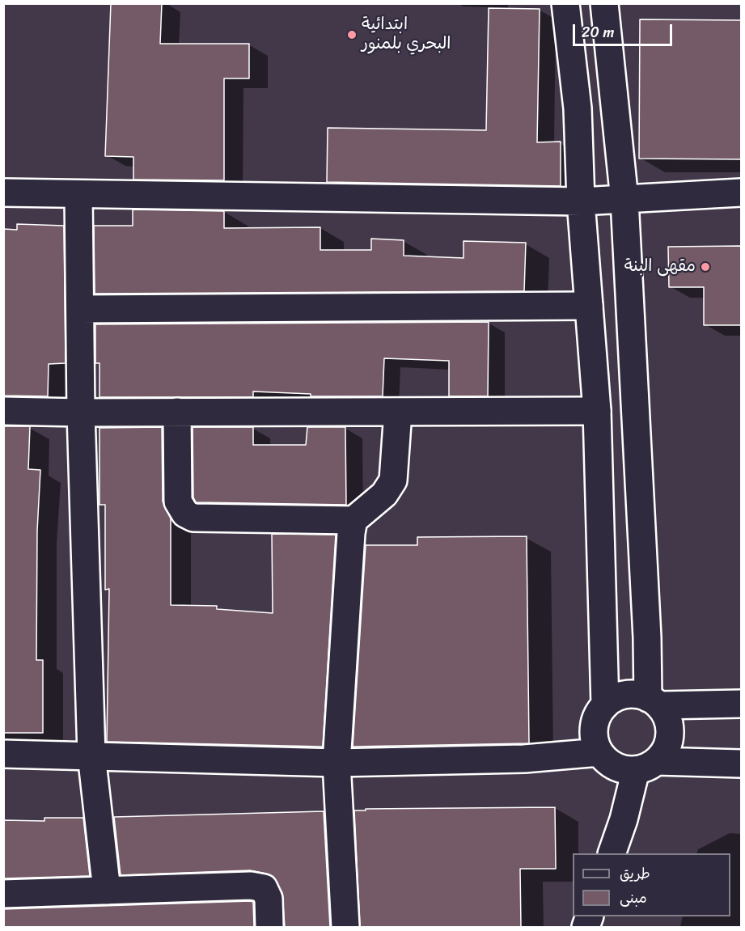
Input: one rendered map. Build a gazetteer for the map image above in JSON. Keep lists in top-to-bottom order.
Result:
{
  "places": ["ابتدائية البحري بلمنور", "مقهى البنة"],
  "legend": ["طريق", "مبنى"],
  "scale_bar": "20 m"
}
